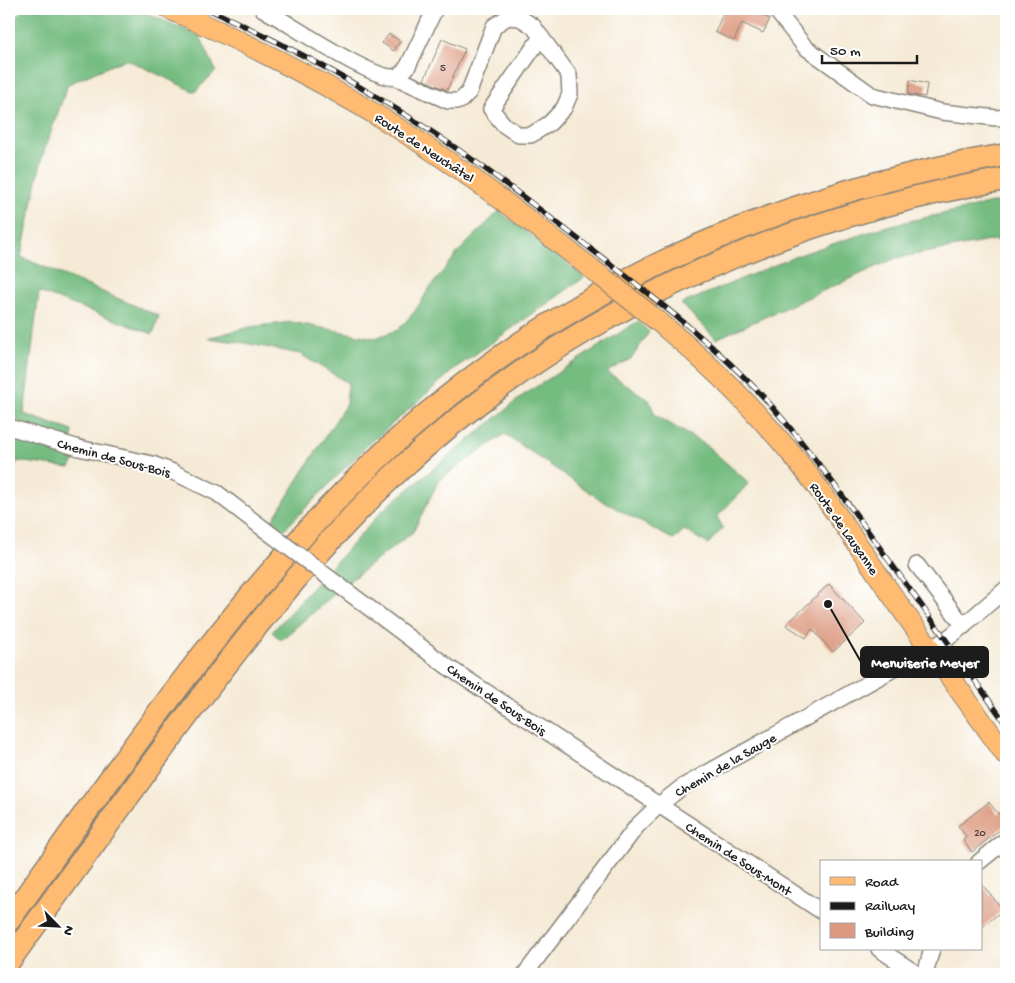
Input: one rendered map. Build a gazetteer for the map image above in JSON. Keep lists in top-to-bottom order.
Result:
{
  "streets": {
    "main road": ["Route de Neuchâtel", "Route de Lausanne"],
    "street": ["Chemin de Sous-Bois", "Chemin de la Sauge", "Chemin de Sous-Mont"]
  },
  "crossings": [
    ["Route de Neuchâtel", "Route de Lausanne"],
    ["Chemin de Sous-Bois", "Chemin de la Sauge"],
    ["Chemin de Sous-Bois", "Chemin de Sous-Mont"],
    ["Route de Lausanne", "Chemin de la Sauge"],
    ["Chemin de la Sauge", "Chemin de Sous-Mont"]
  ],
  "places": ["Menuiserie Meyer"],
  "house_numbers": ["5", "20"],
  "legend": ["Road", "Railway", "Building"],
  "scale_bar": "50 m",
  "north": "bottom right"
}
